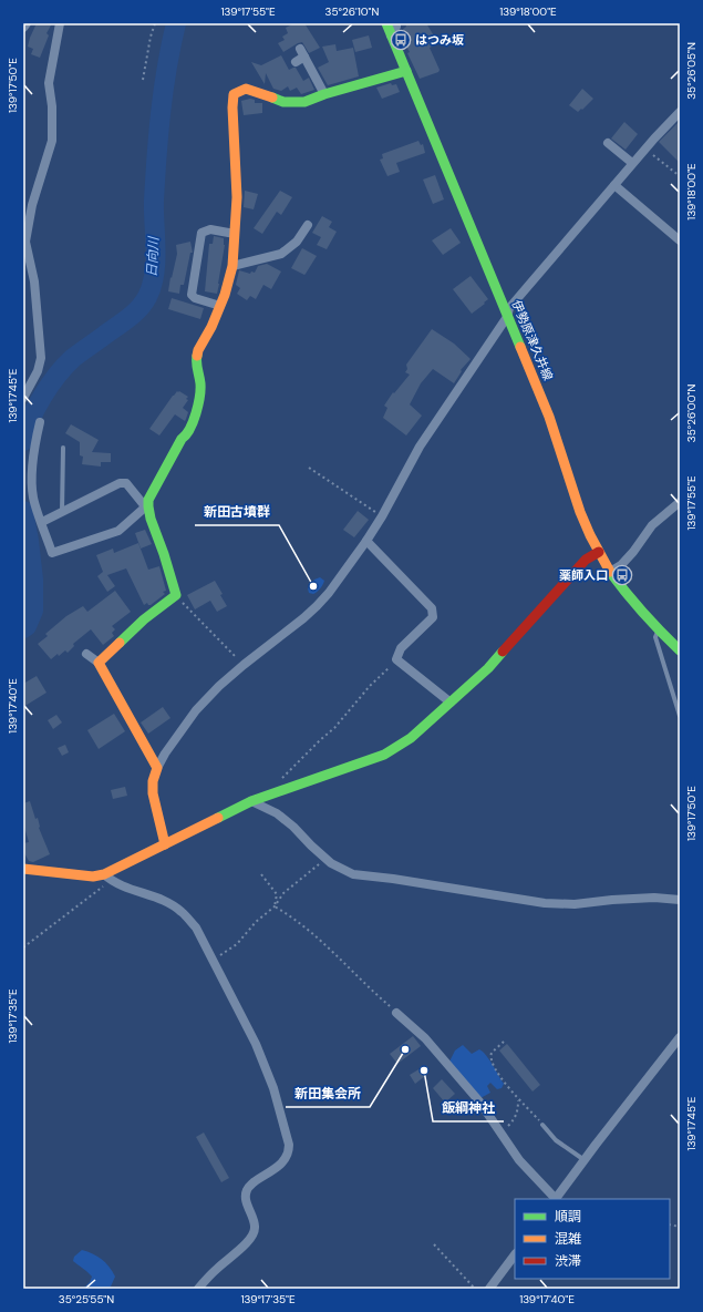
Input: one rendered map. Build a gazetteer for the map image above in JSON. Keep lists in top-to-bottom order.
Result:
{
  "streets": {
    "street": ["伊勢原津久井線"]
  },
  "water": ["日向川"],
  "places": {
    "bus stop": ["はつみ坂", "薬師入口"],
    "other": ["新田古墳群", "新田集会所", "飯綱神社"]
  },
  "legend": ["順調", "混雑", "渋滞"],
  "coordinates": [
    "139°17'55\"E",
    "35°26'10\"N",
    "139°18'00\"E",
    "35°26'05\"N",
    "139°17'50\"E",
    "139°17'45\"E",
    "35°26'00\"N",
    "139°17'40\"E",
    "139°17'35\"E",
    "35°25'55\"N"
  ]
}
